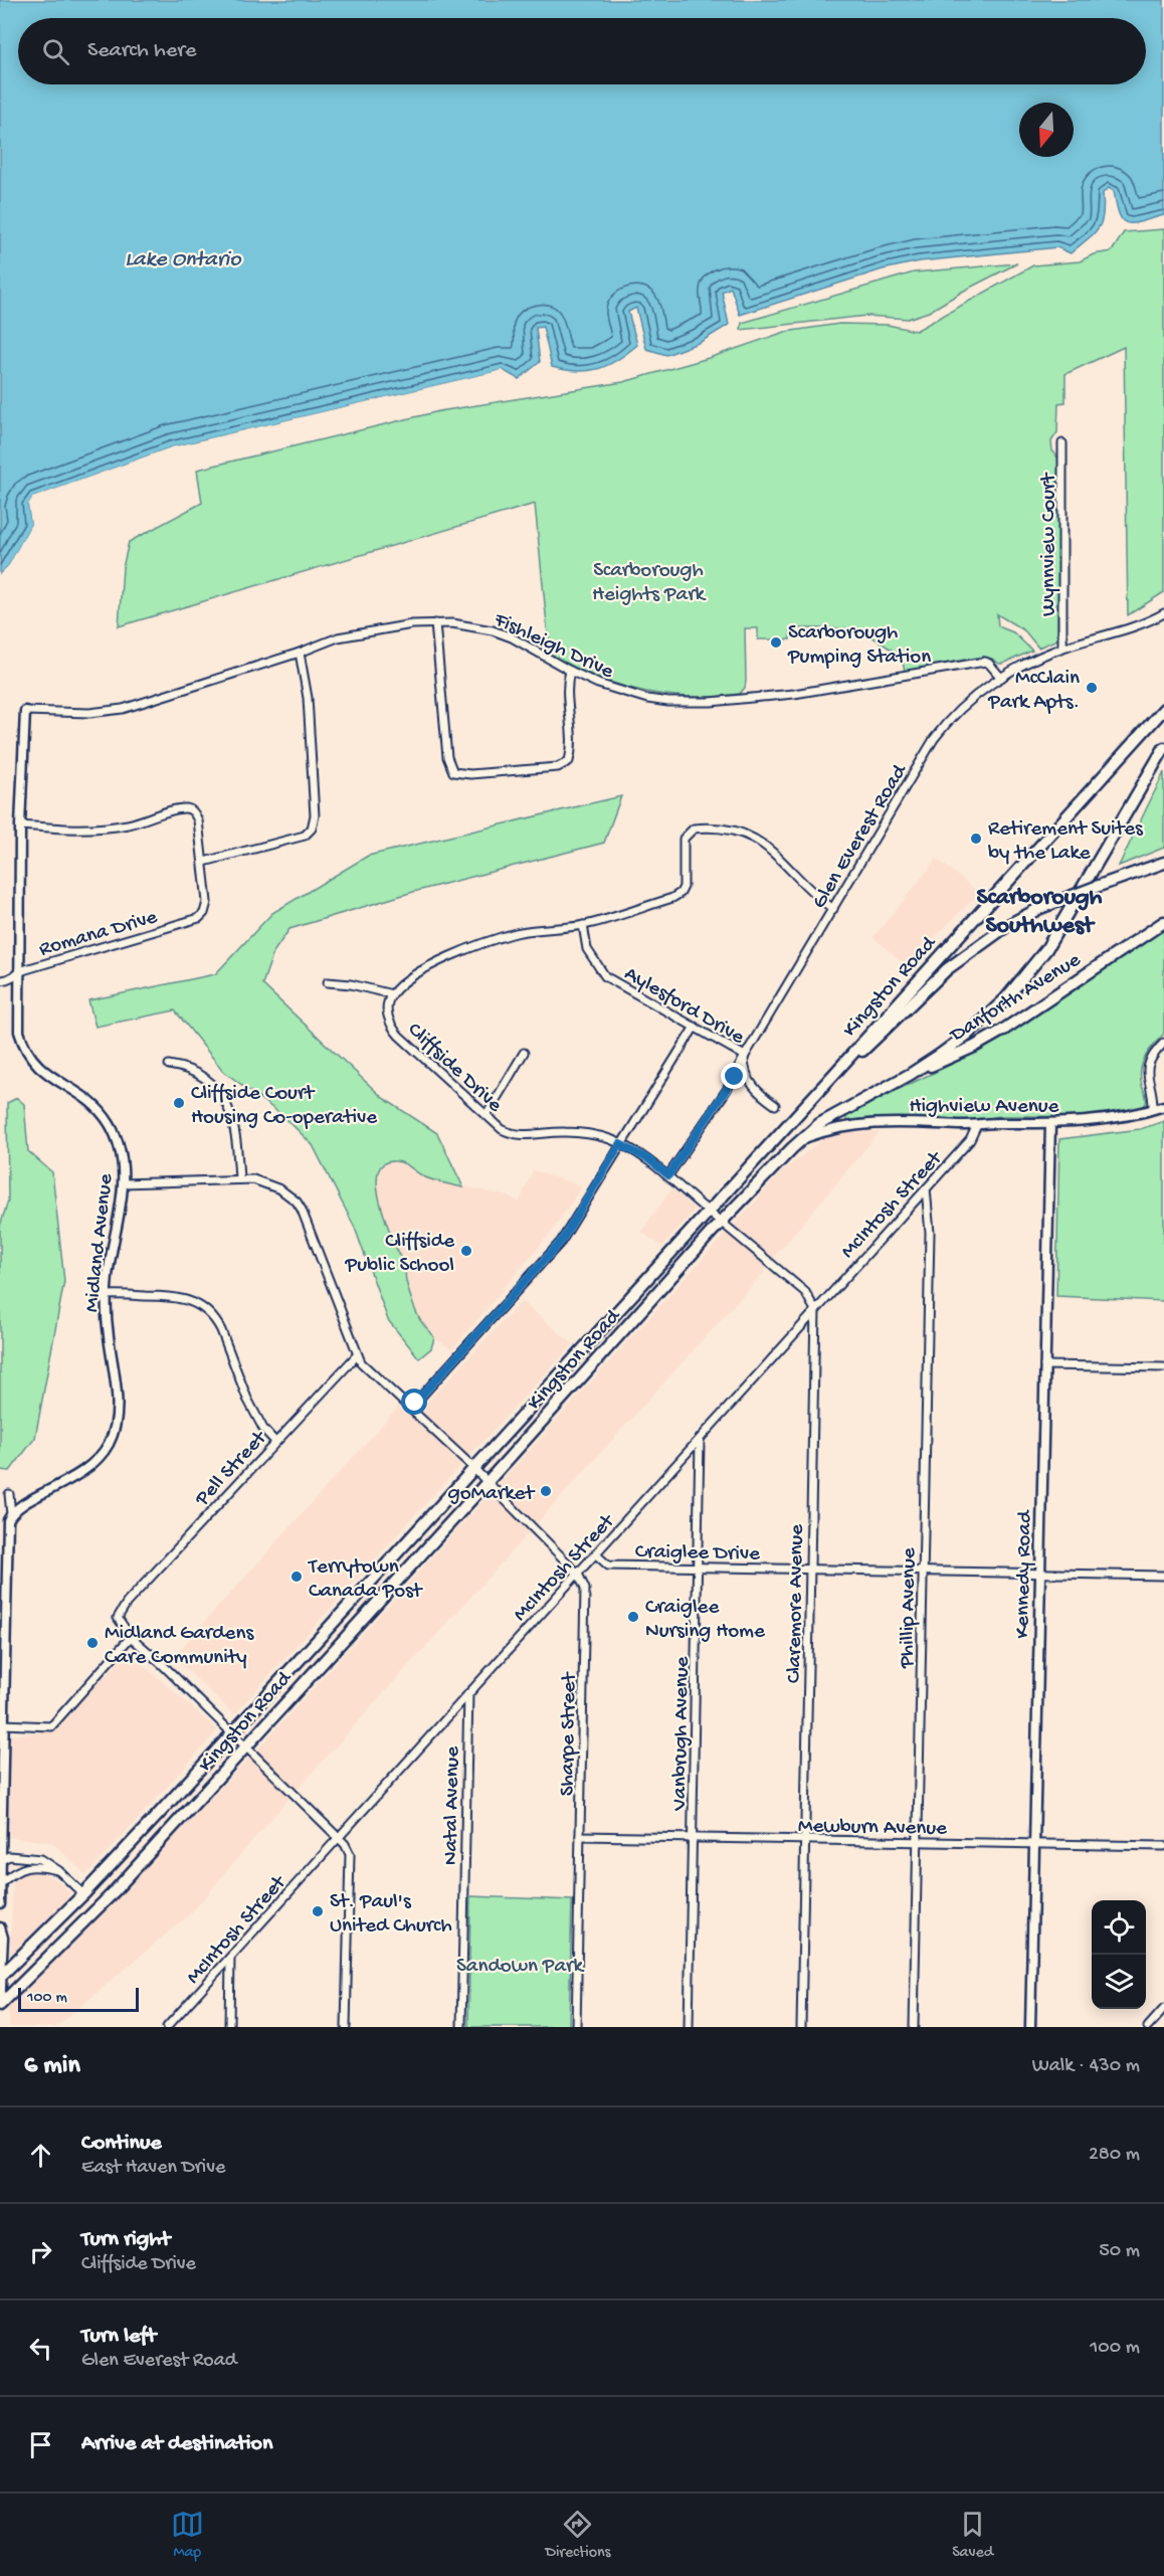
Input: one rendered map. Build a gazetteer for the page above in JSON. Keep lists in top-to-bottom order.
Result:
{
  "streets": {
    "main road": ["Kingston Road", "Danforth Avenue"],
    "street": [
      "Wynnview Court",
      "Fishleigh Drive",
      "Glen Everest Road",
      "Romana Drive",
      "Aylesford Drive",
      "Cliffside Drive",
      "Highview Avenue",
      "McIntosh Street",
      "Midland Avenue",
      "Pell Street",
      "Craiglee Drive",
      "Kennedy Road",
      "Claremore Avenue",
      "Phillip Avenue",
      "Vanbrugh Avenue",
      "Sharpe Street",
      "Natal Avenue",
      "Mewburn Avenue"
    ]
  },
  "crossings": [
    ["Wynnview Court", "Glen Everest Road"],
    ["Fishleigh Drive", "Glen Everest Road"],
    ["Fishleigh Drive", "Midland Avenue"],
    ["Glen Everest Road", "Aylesford Drive"],
    ["Glen Everest Road", "Cliffside Drive"],
    ["Romana Drive", "Midland Avenue"],
    ["Kingston Road", "Danforth Avenue"],
    ["Kingston Road", "Cliffside Drive"],
    ["Kingston Road", "Highview Avenue"],
    ["Highview Avenue", "McIntosh Street"],
    ["Highview Avenue", "Kennedy Road"],
    ["McIntosh Street", "Craiglee Drive"],
    ["McIntosh Street", "Claremore Avenue"],
    ["McIntosh Street", "Phillip Avenue"],
    ["McIntosh Street", "Vanbrugh Avenue"],
    ["McIntosh Street", "Sharpe Street"],
    ["McIntosh Street", "Natal Avenue"],
    ["Craiglee Drive", "Kennedy Road"],
    ["Craiglee Drive", "Claremore Avenue"],
    ["Craiglee Drive", "Phillip Avenue"],
    ["Craiglee Drive", "Vanbrugh Avenue"],
    ["Kennedy Road", "Mewburn Avenue"],
    ["Claremore Avenue", "Mewburn Avenue"],
    ["Phillip Avenue", "Mewburn Avenue"],
    ["Vanbrugh Avenue", "Mewburn Avenue"],
    ["Sharpe Street", "Mewburn Avenue"]
  ],
  "districts": ["Scarborough Southwest"],
  "water": ["Lake Ontario"],
  "parks": ["Scarborough Heights Park", "Sandown Park"],
  "places": [
    "Scarborough Pumping Station",
    "McClain Park Apts.",
    "Retirement Suites by the Lake",
    "Cliffside Court Housing Co-operative",
    "Cliffside Public School",
    "goMarket",
    "Terrytown Canada Post",
    "Craiglee Nursing Home",
    "Midland Gardens Care Community",
    "St. Paul's United Church"
  ],
  "scale_bar": "100 m",
  "north": "bottom",
  "page": {
    "search": "Search here",
    "scale": "100 m",
    "heading": ["6 min", "Walk · 430 m"],
    "list": [
      ["Continue", "East Haven Drive", "280 m"],
      ["Turn right", "Cliffside Drive", "50 m"],
      ["Turn left", "Glen Everest Road", "100 m"],
      "Arrive at destination"
    ],
    "nav": ["Map", "Directions", "Saved"]
  }
}
